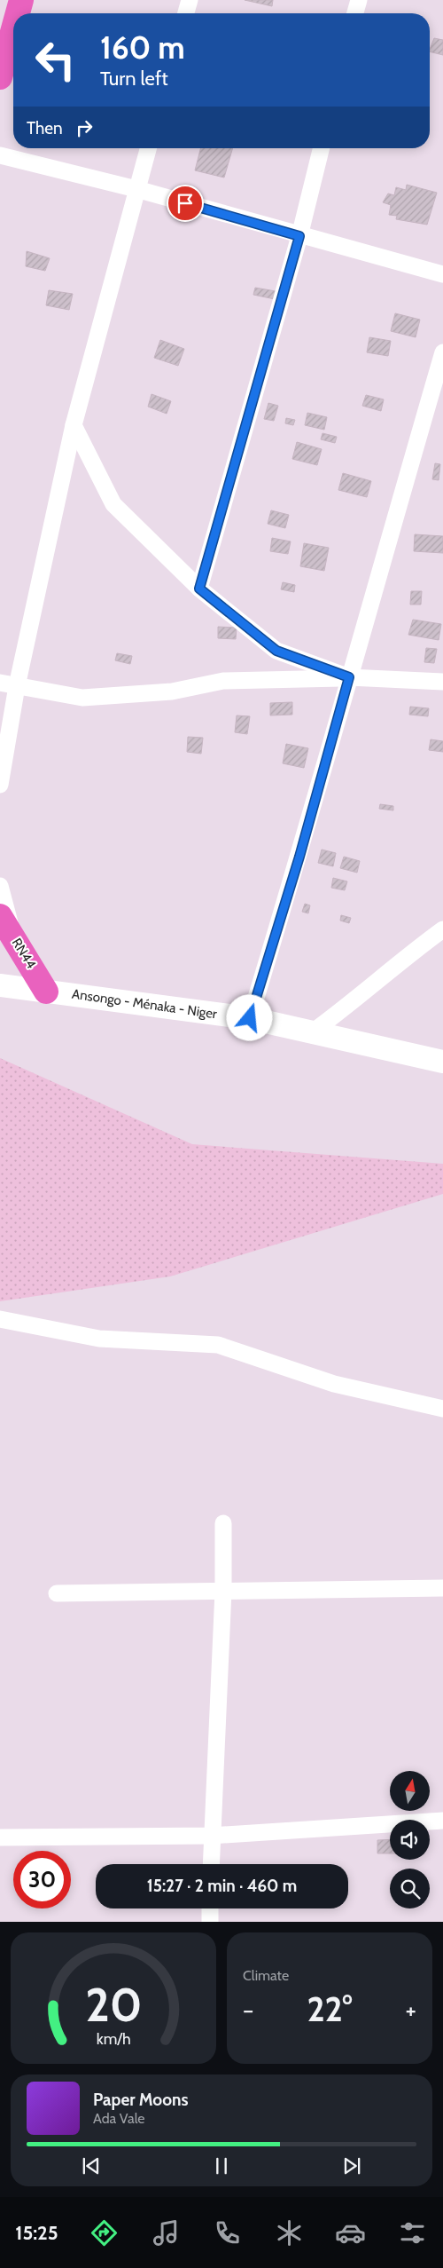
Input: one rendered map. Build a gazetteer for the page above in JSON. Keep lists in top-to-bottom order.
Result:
{
  "streets": {
    "main road": ["RN44", "Ansongo - Ménaka - Niger"]
  },
  "crossings": [
    ["RN44", "Ansongo - Ménaka - Niger"]
  ],
  "north": "top",
  "page": {
    "turn": ["160 m", "Turn left"],
    "then": "Then",
    "limit": "30",
    "trip": "15:27 · 2 min · 460 m",
    "tile": "Climate",
    "heat": ["−", "22°", "+"],
    "song": ["Paper Moons", "Ada Vale"],
    "tabs": "15:25",
    "gauge": ["20", "km/h"]
  }
}
